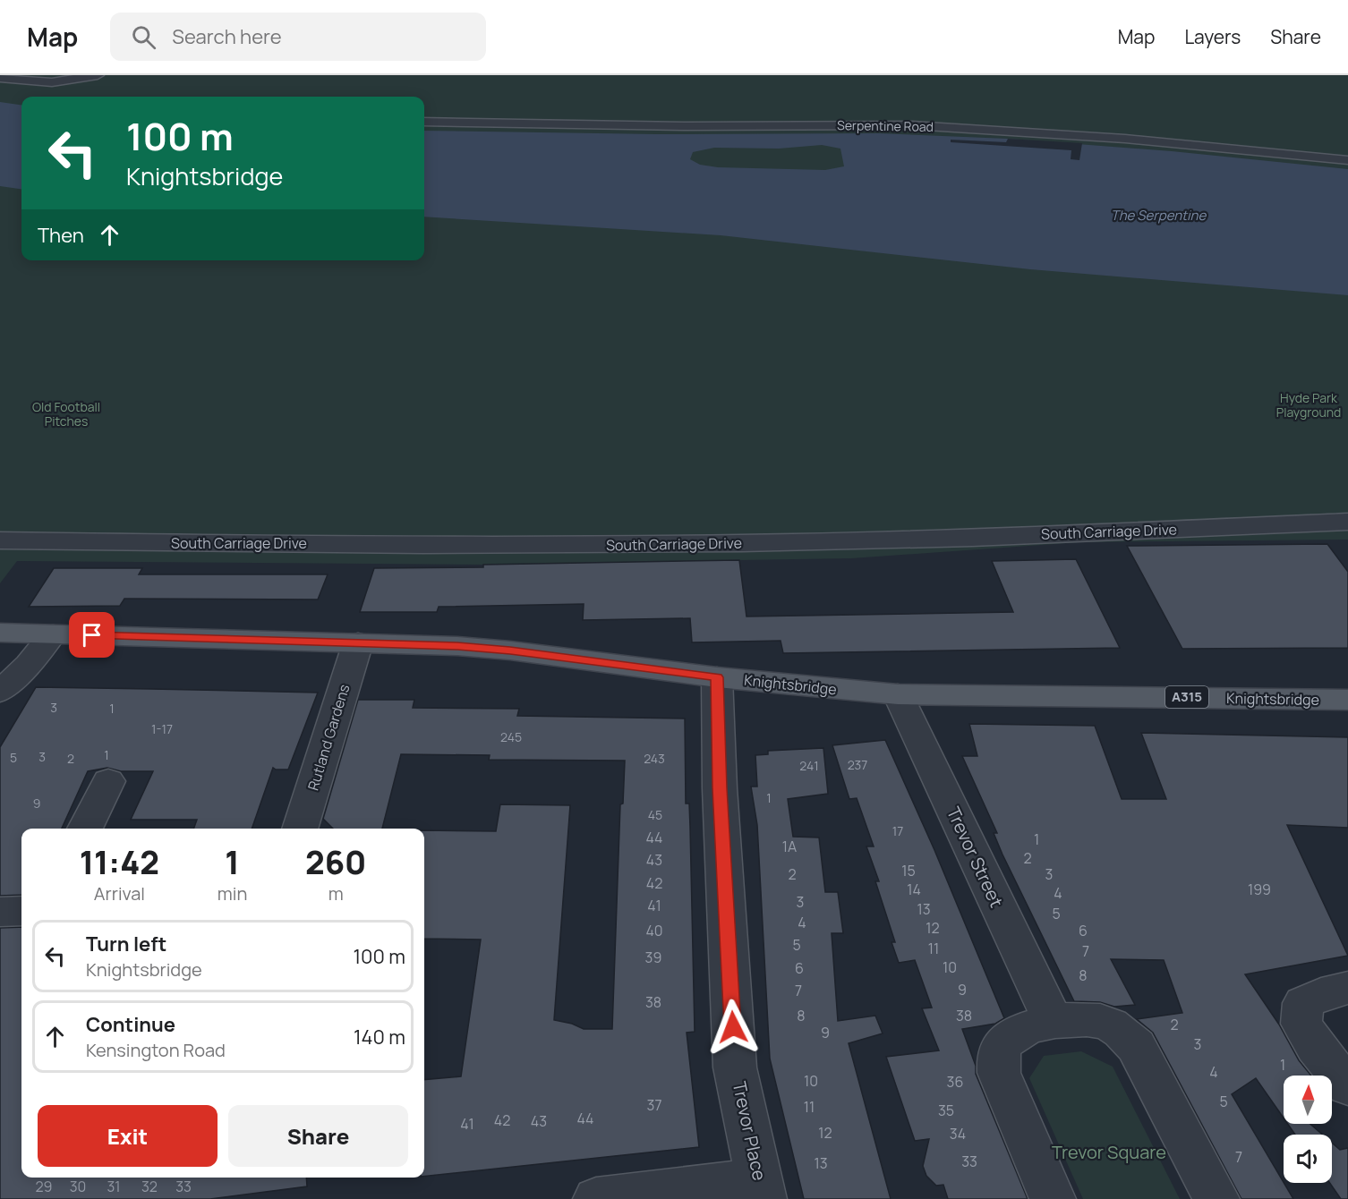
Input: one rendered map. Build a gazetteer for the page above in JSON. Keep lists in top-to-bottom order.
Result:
{
  "streets": {
    "main road": ["Knightsbridge", "A315"],
    "street": [
      "Serpentine Road",
      "South Carriage Drive",
      "Rutland Gardens",
      "Trevor Street",
      "Trevor Place"
    ]
  },
  "crossings": [
    ["Knightsbridge", "A315"],
    ["Knightsbridge", "Rutland Gardens"],
    ["Knightsbridge", "Trevor Street"],
    ["Knightsbridge", "Trevor Place"]
  ],
  "water": ["The Serpentine"],
  "parks": ["Hyde Park Playground", "Old Football Pitches", "Trevor Square"],
  "house_numbers": [
    "3",
    "1",
    "1-17",
    "245",
    "1",
    "3",
    "5",
    "2",
    "243",
    "237",
    "241",
    "1",
    "9",
    "45",
    "17",
    "44",
    "1",
    "1A",
    "2",
    "43",
    "15",
    "2",
    "3",
    "42",
    "14",
    "199",
    "4",
    "3",
    "41",
    "13",
    "5",
    "4",
    "12",
    "40",
    "6",
    "5",
    "11",
    "7",
    "39",
    "10",
    "6",
    "8",
    "9",
    "7",
    "38",
    "8",
    "38",
    "2",
    "9",
    "3",
    "1",
    "4",
    "10",
    "36",
    "5",
    "37",
    "11",
    "35",
    "44",
    "42",
    "43",
    "41",
    "12",
    "34",
    "7",
    "33",
    "13",
    "29",
    "30",
    "31",
    "32",
    "33"
  ],
  "north": "top",
  "page": {
    "header": "Map",
    "search": "Search here",
    "nav": ["Map", "Layers", "Share"],
    "turn": ["100 m", "Knightsbridge"],
    "then": "Then",
    "eta": [
      "11:42",
      "Arrival",
      "1",
      "min",
      "260",
      "m"
    ],
    "list": [
      {
        "name": "Turn left",
        "note": "Knightsbridge",
        "value": "100 m"
      },
      {
        "name": "Continue",
        "note": "Kensington Road",
        "value": "140 m"
      }
    ],
    "buttons": ["Exit", "Share"]
  }
}
